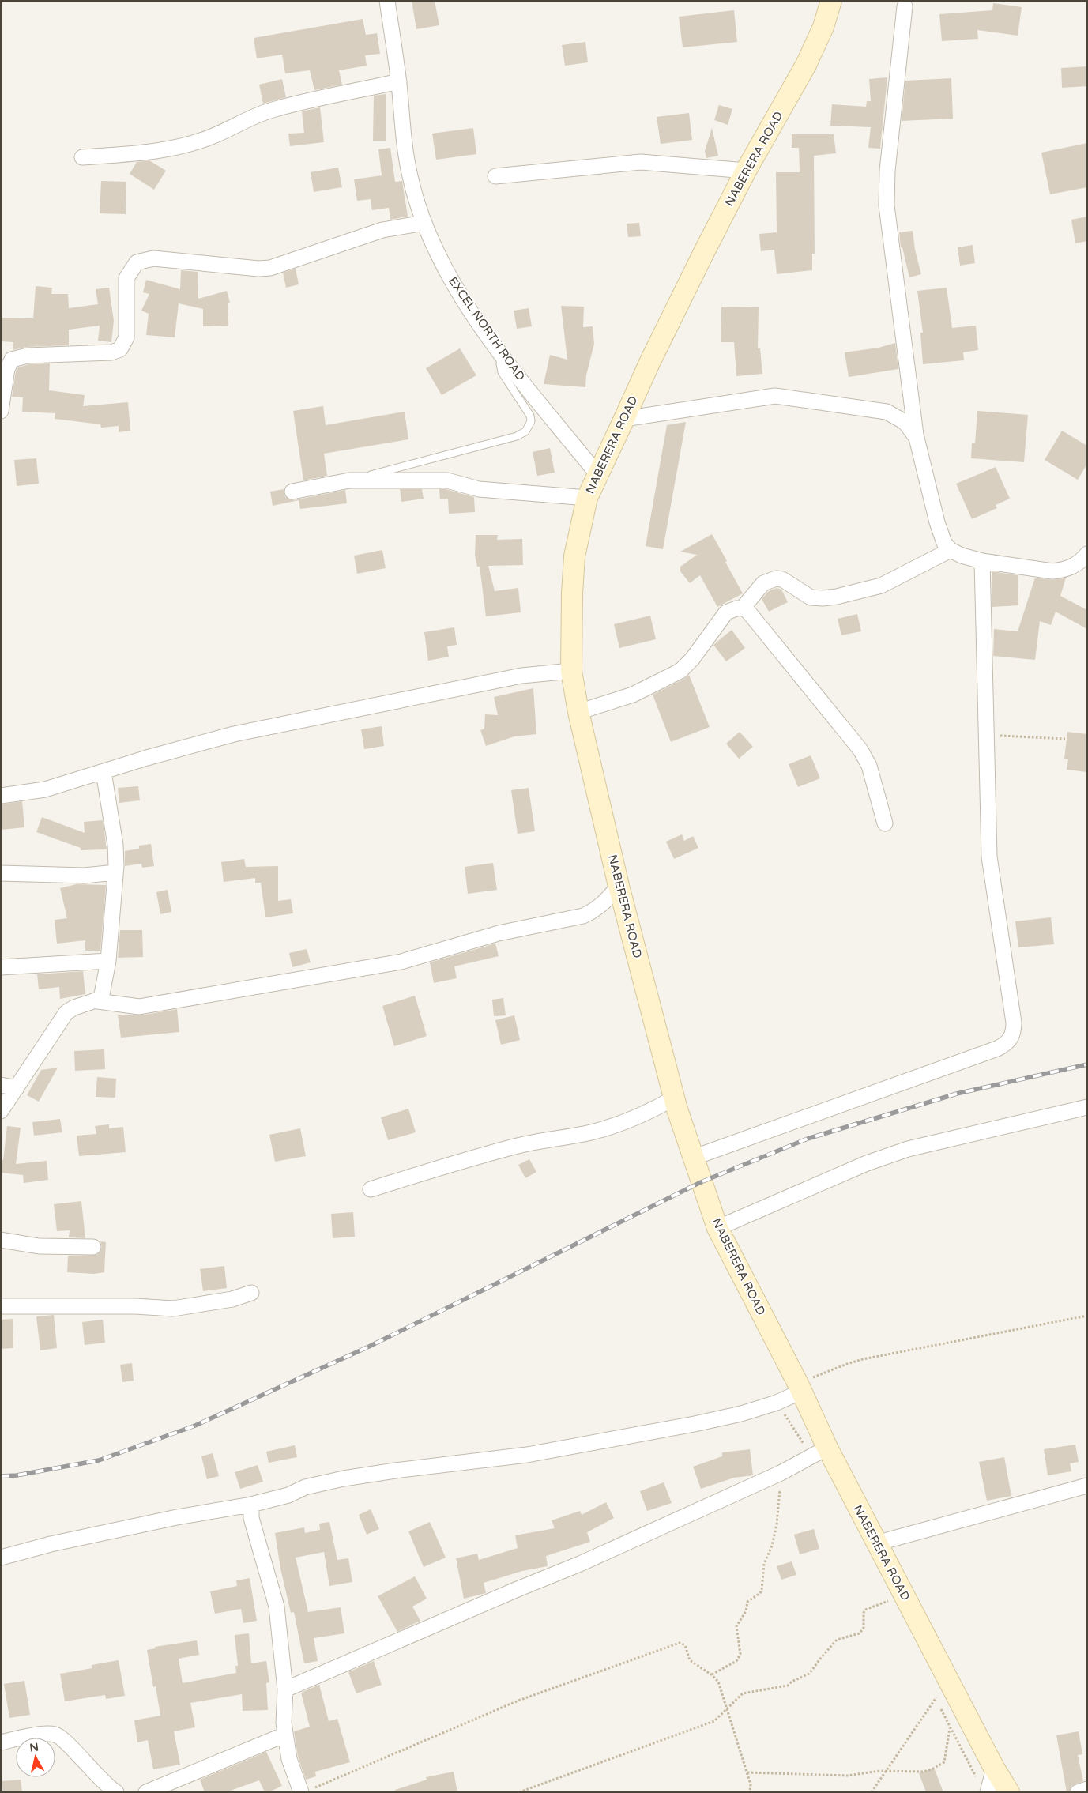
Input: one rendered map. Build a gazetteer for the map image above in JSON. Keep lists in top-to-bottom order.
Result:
{
  "streets": {
    "street": ["NABERERA ROAD", "EXCEL NORTH ROAD"]
  },
  "crossings": [
    ["NABERERA ROAD", "EXCEL NORTH ROAD"]
  ],
  "north": "top"
}
